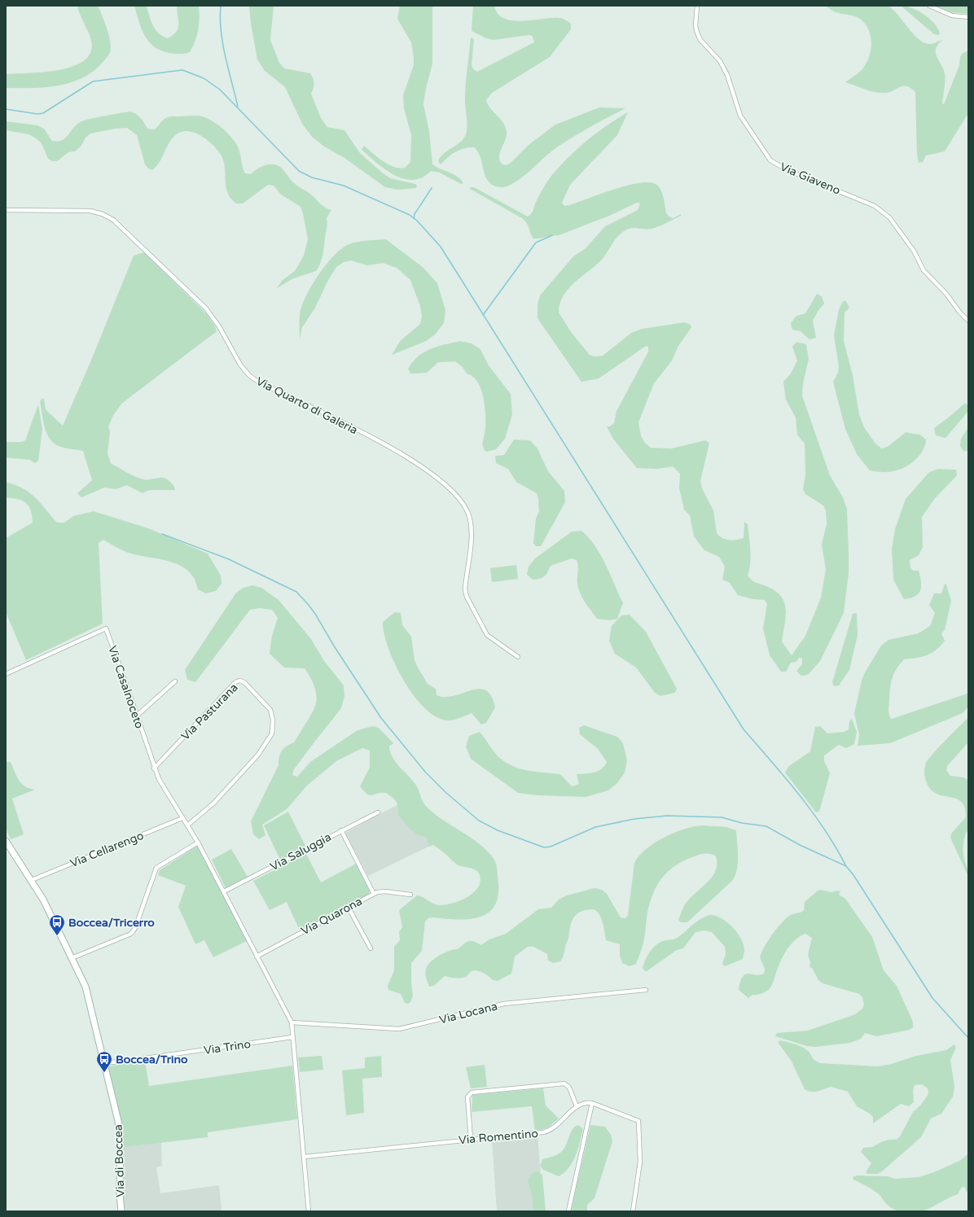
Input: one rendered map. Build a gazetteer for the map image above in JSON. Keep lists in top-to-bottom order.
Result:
{
  "streets": {
    "street": [
      "Via Giaveno",
      "Via Quarto di Galeria",
      "Via Casalnoceto",
      "Via Pasturana",
      "Via Cellarengo",
      "Via Saluggia",
      "Via Quarona",
      "Via Locana",
      "Via Trino",
      "Via Romentino",
      "Via di Boccea"
    ]
  },
  "crossings": [
    ["Via Casalnoceto", "Via Pasturana"],
    ["Via Casalnoceto", "Via Cellarengo"],
    ["Via Casalnoceto", "Via Saluggia"],
    ["Via Casalnoceto", "Via Quarona"],
    ["Via Casalnoceto", "Via Locana"],
    ["Via Cellarengo", "Via di Boccea"],
    ["Via Trino", "Via di Boccea"]
  ],
  "places": {
    "bus stop": ["Boccea/Tricerro", "Boccea/Trino"]
  }
}
